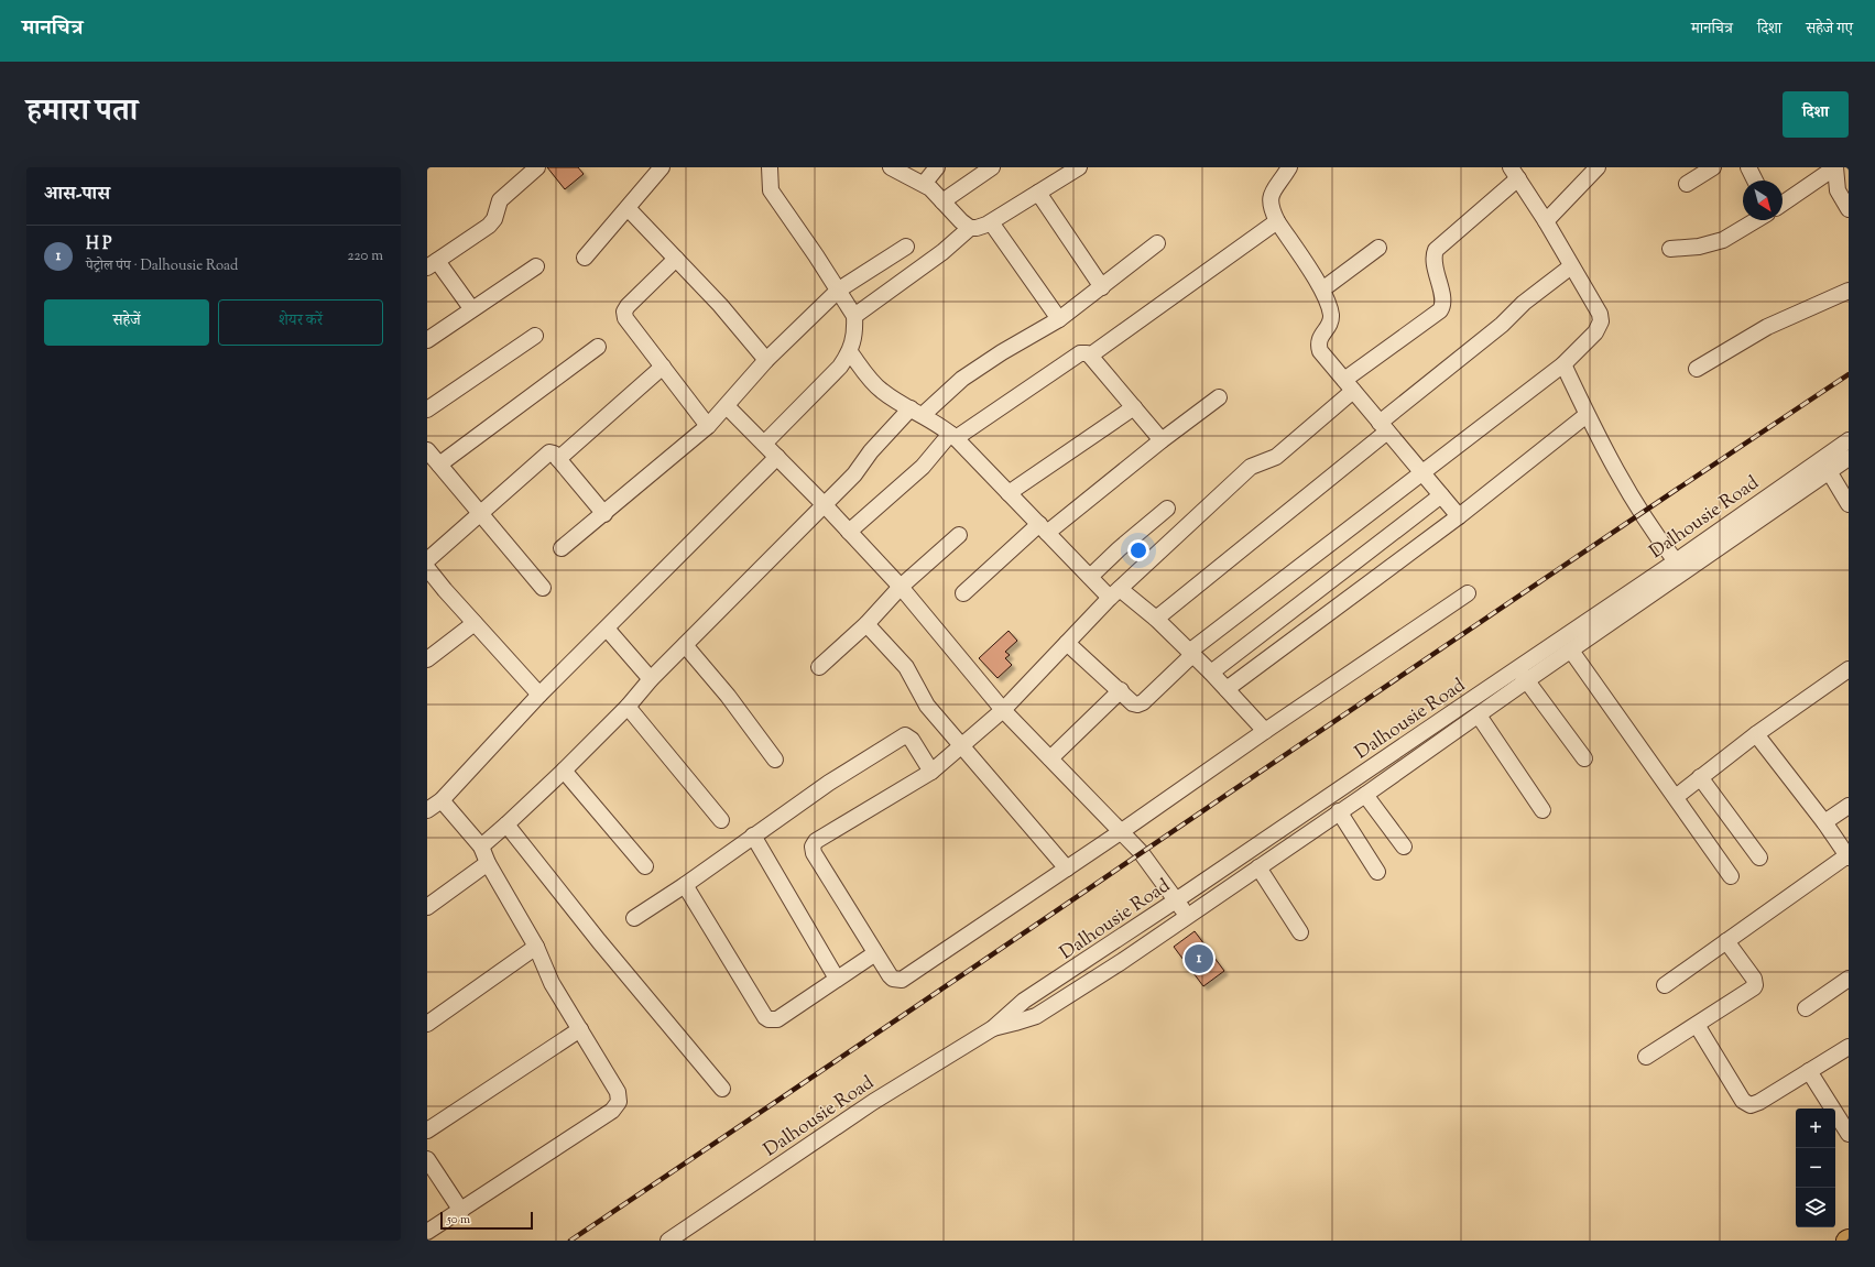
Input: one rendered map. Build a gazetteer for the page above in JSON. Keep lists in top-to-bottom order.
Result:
{
  "streets": {
    "street": ["Dalhousie Road"]
  },
  "scale_bar": "50 m",
  "north": "bottom right",
  "page": {
    "header": "मानचित्र",
    "nav": ["मानचित्र", "दिशा", "सहेजे गए"],
    "title": "हमारा पता",
    "buttons": [
      "दिशा",
      ["सहेजें", "शेयर करें"]
    ],
    "heading": "आस-पास",
    "list": [
      {
        "mark": "1",
        "name": "H P",
        "note": "पेट्रोल पंप · Dalhousie Road",
        "value": "220 m"
      }
    ],
    "pins": "1",
    "map_buttons": ["+", "−"],
    "scale": "50 m"
  }
}
